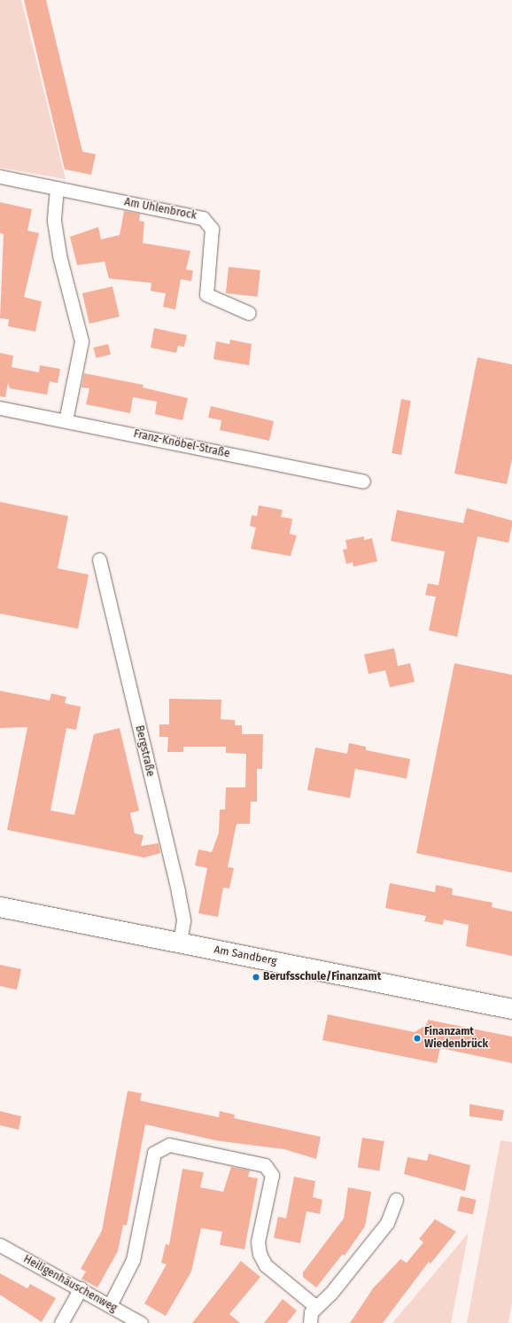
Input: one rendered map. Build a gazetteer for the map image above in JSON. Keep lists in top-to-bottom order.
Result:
{
  "streets": {
    "main road": ["Am Sandberg"],
    "street": [
      "Am Uhlenbrock",
      "Franz-Knöbel-Straße",
      "Bergstraße",
      "Heiligenhäuschenweg"
    ]
  },
  "crossings": [
    ["Bergstraße", "Am Sandberg"]
  ],
  "places": ["Berufsschule/Finanzamt", "Finanzamt Wiedenbrück"]
}
